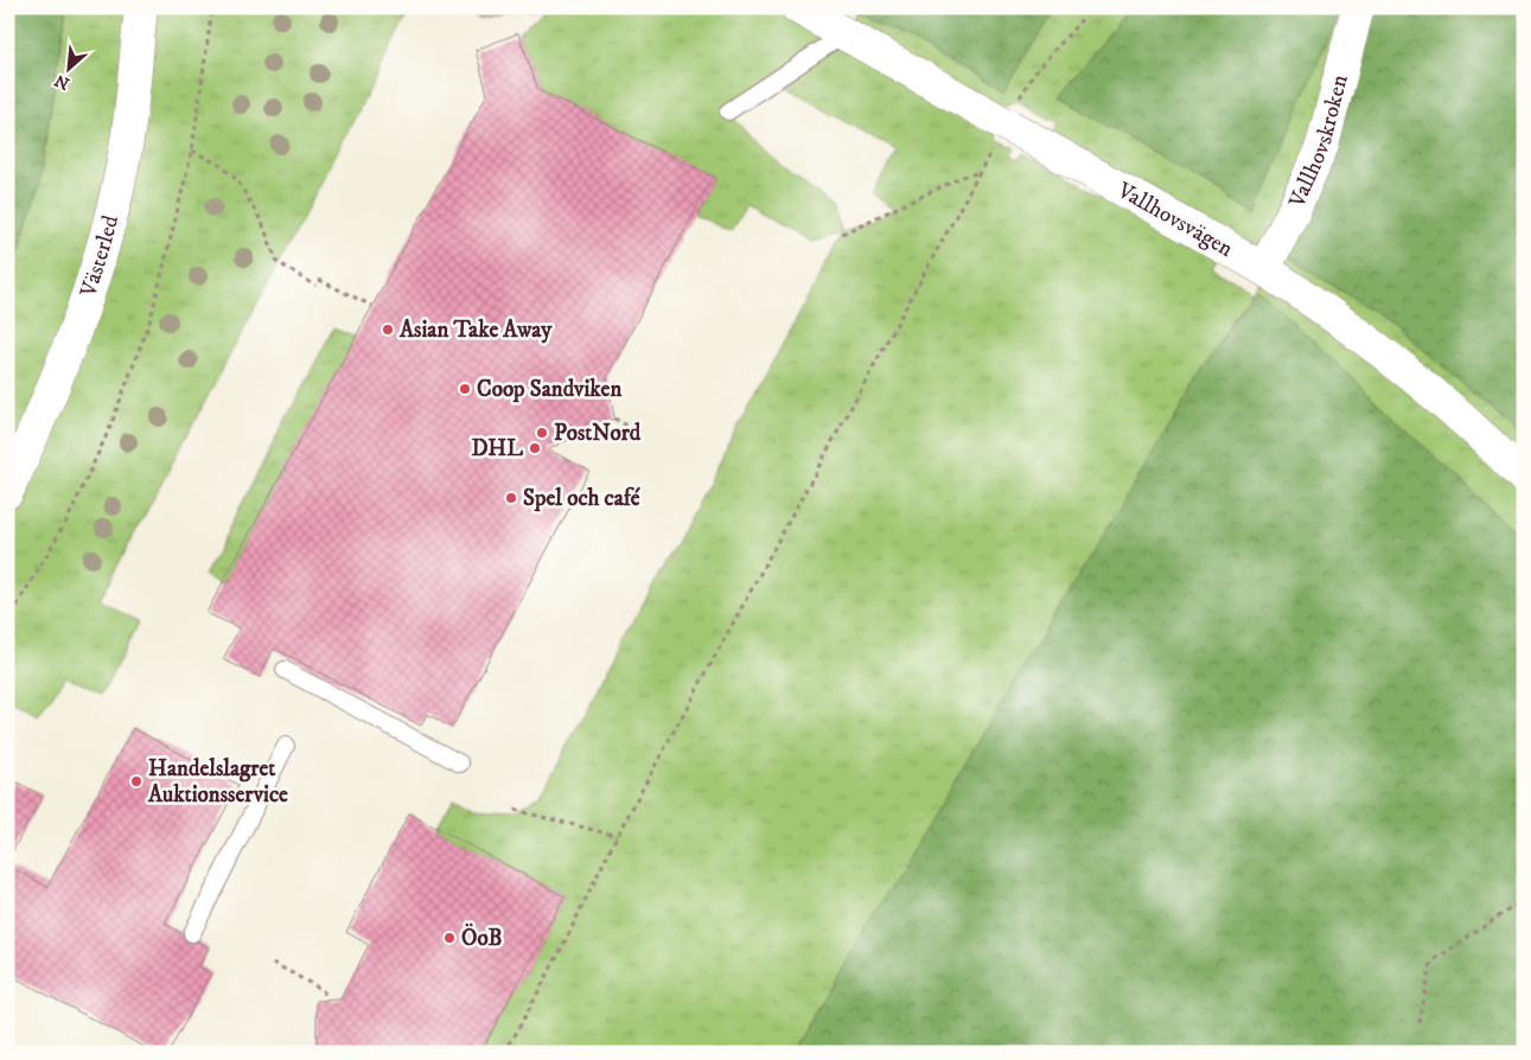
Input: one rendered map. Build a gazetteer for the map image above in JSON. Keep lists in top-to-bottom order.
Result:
{
  "streets": {
    "street": ["Vallhovskroken", "Vallhovsvägen", "Västerled"]
  },
  "crossings": [
    ["Vallhovskroken", "Vallhovsvägen"]
  ],
  "places": [
    "Asian Take Away",
    "Coop Sandviken",
    "PostNord",
    "DHL",
    "Spel och café",
    "Handelslagret Auktionsservice",
    "ÖoB"
  ],
  "north": "bottom left"
}
